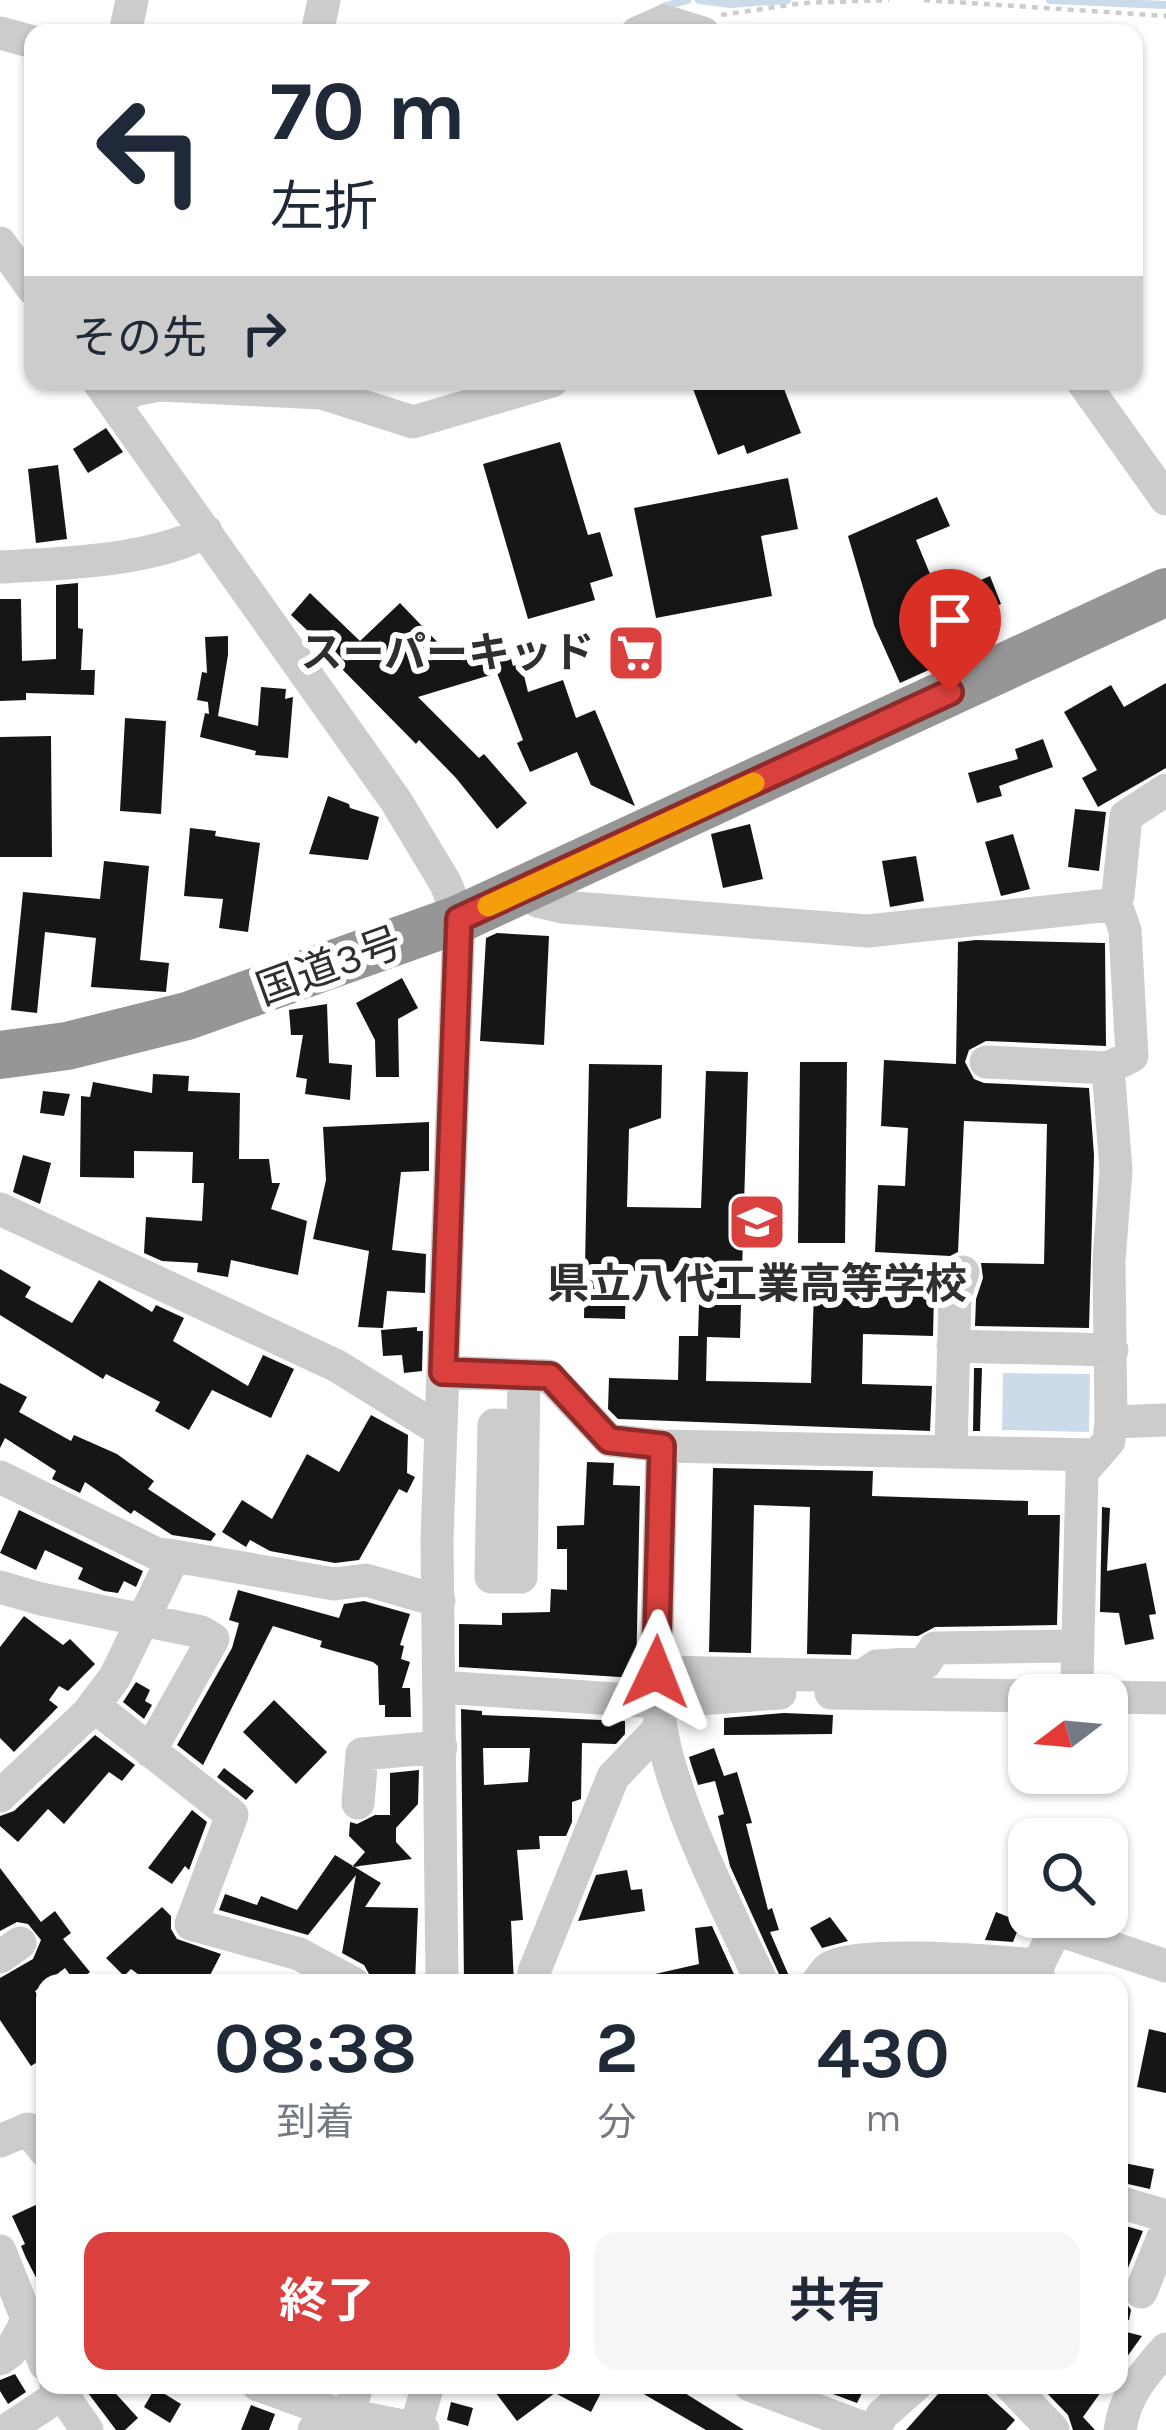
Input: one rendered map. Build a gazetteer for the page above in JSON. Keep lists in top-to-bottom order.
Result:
{
  "streets": {
    "highway": ["国道3号"]
  },
  "places": {
    "supermarket": ["スーパーキッド"],
    "school or university": ["県立八代工業高等学校"]
  },
  "north": "left",
  "page": {
    "turn": ["70 m", "左折"],
    "then": "その先",
    "eta": [
      "08:38",
      "到着",
      "2",
      "分",
      "430",
      "m"
    ],
    "buttons": ["終了", "共有"]
  }
}
